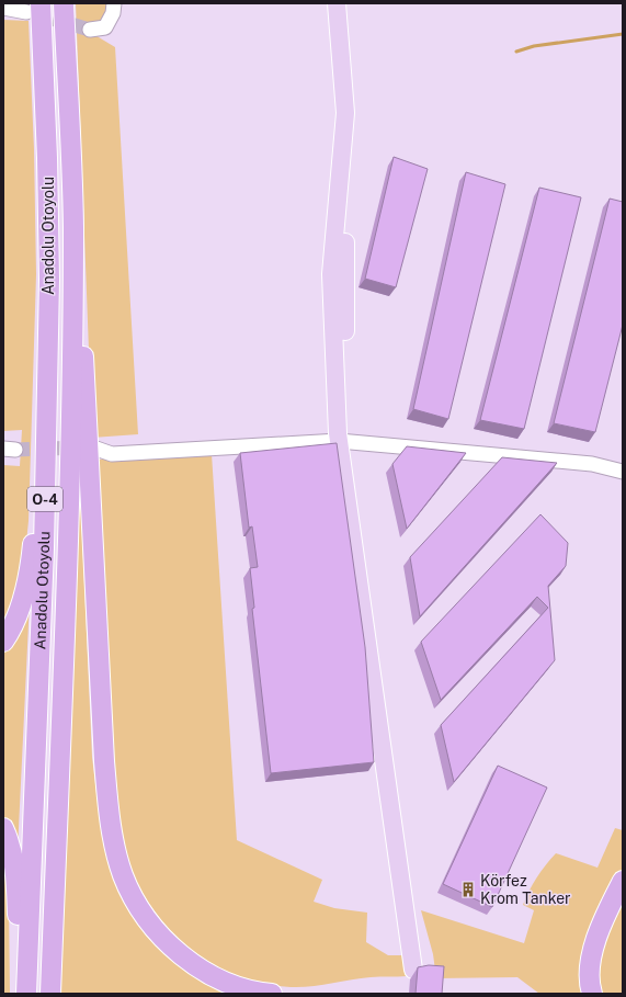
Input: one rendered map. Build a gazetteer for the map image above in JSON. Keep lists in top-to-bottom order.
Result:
{
  "streets": {
    "highway": ["Anadolu Otoyolu", "O-4"]
  },
  "places": {
    "building": ["Körfez Krom Tanker"]
  }
}
